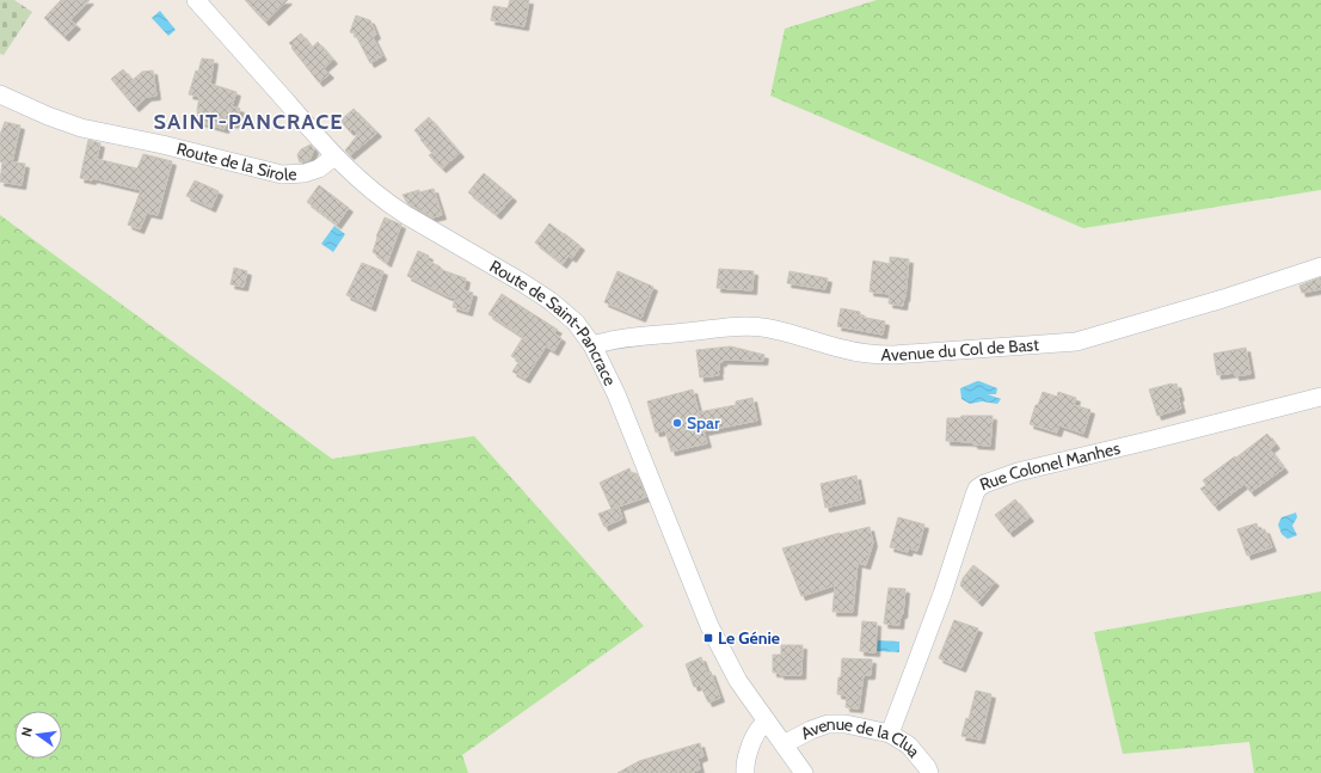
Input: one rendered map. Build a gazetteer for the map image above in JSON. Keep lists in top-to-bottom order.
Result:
{
  "streets": {
    "street": [
      "Route de la Sirole",
      "Route de Saint-Pancrace",
      "Avenue du Col de Bast",
      "Rue Colonel Manhes",
      "Avenue de la Clua"
    ]
  },
  "crossings": [
    ["Route de la Sirole", "Route de Saint-Pancrace"],
    ["Route de Saint-Pancrace", "Avenue du Col de Bast"],
    ["Route de Saint-Pancrace", "Avenue de la Clua"],
    ["Rue Colonel Manhes", "Avenue de la Clua"]
  ],
  "districts": ["SAINT-PANCRACE"],
  "places": {
    "other": ["Spar"],
    "transit": ["Le Génie"]
  },
  "north": "left"
}
